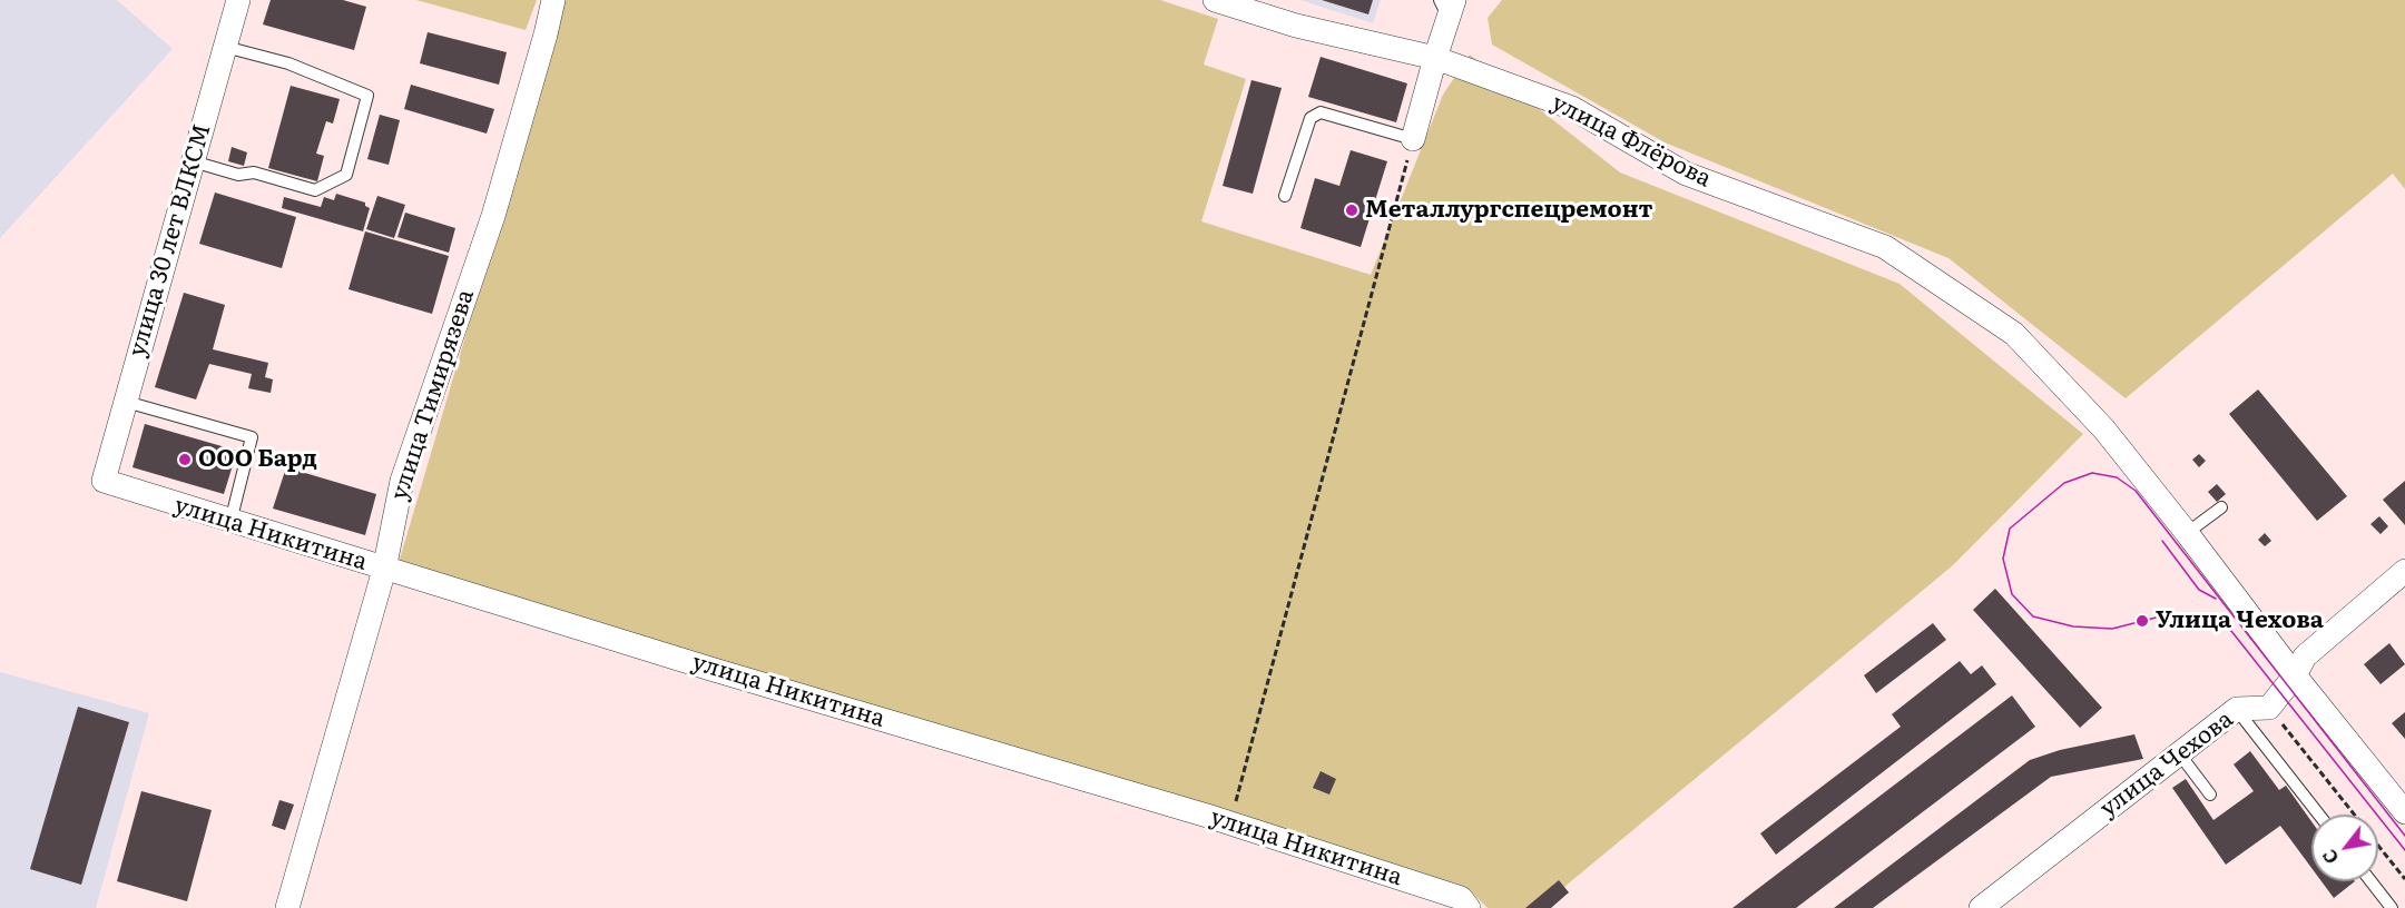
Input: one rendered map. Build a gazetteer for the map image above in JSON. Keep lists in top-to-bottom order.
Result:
{
  "streets": {
    "street": [
      "улица Флёрова",
      "улица 30 лет ВЛКСМ",
      "улица Тимирязева",
      "улица Никитина",
      "улица Чехова"
    ]
  },
  "crossings": [
    ["улица 30 лет ВЛКСМ", "улица Никитина"],
    ["улица Тимирязева", "улица Никитина"]
  ],
  "places": ["Металлургспецремонт", "ООО Бард", "Улица Чехова"],
  "north": "bottom left"
}
